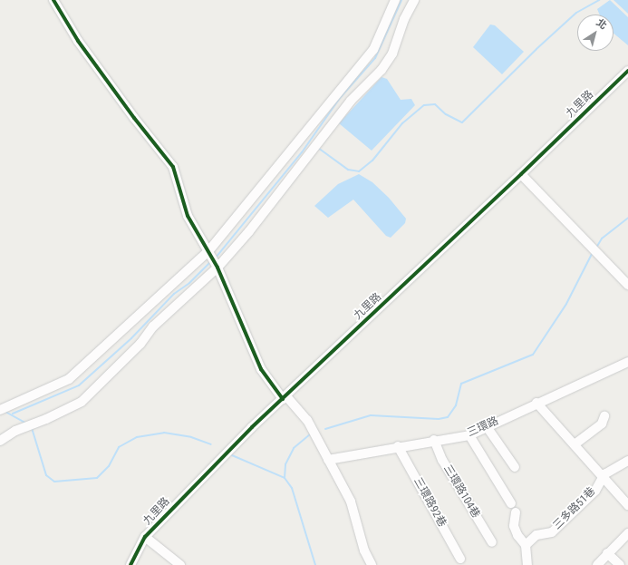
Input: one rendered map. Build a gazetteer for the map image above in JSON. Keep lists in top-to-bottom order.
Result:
{
  "streets": {
    "street": [
      "九里路",
      "三環路",
      "三環路104巷",
      "三環路92巷",
      "三多路51巷"
    ]
  },
  "crossings": [
    ["三環路", "三環路104巷"],
    ["三環路", "三環路92巷"]
  ],
  "north": "top right"
}
